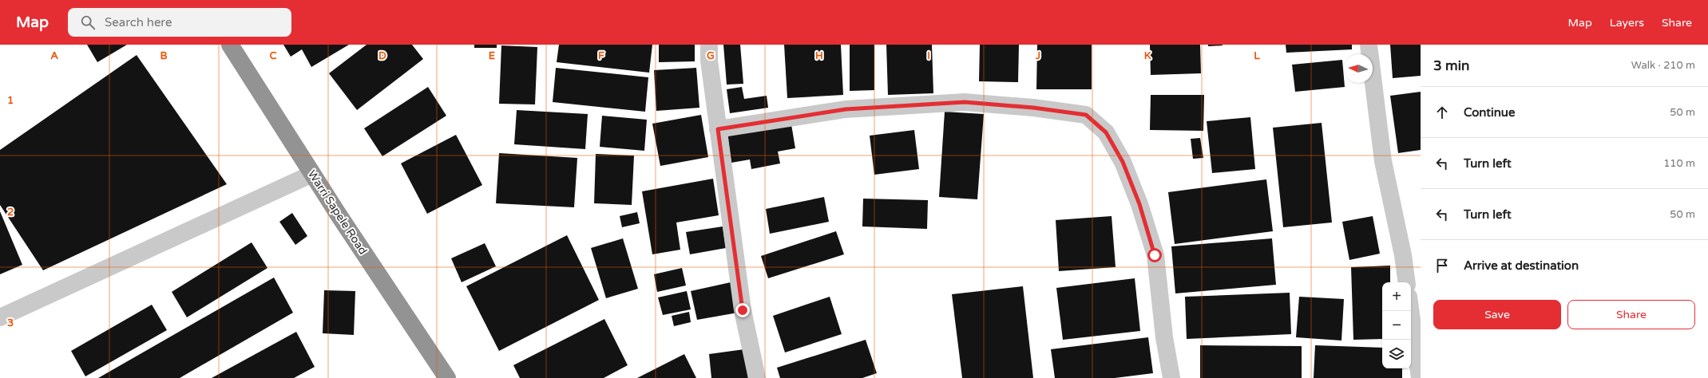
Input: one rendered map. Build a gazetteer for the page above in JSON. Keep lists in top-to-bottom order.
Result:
{
  "streets": {
    "highway": ["Warri Sapele Road"]
  },
  "north": "left",
  "page": {
    "header": "Map",
    "search": "Search here",
    "nav": ["Map", "Layers", "Share"],
    "heading": ["3 min", "Walk · 210 m"],
    "list": [
      ["Continue", "50 m"],
      ["Turn left", "110 m"],
      ["Turn left", "50 m"],
      "Arrive at destination"
    ],
    "map_buttons": ["+", "−"],
    "buttons": ["Save", "Share"]
  },
  "grid": {
    "columns": [
      "A",
      "B",
      "C",
      "D",
      "E",
      "F",
      "G",
      "H",
      "I",
      "J",
      "K",
      "L"
    ],
    "rows": ["1", "2", "3"]
  }
}
